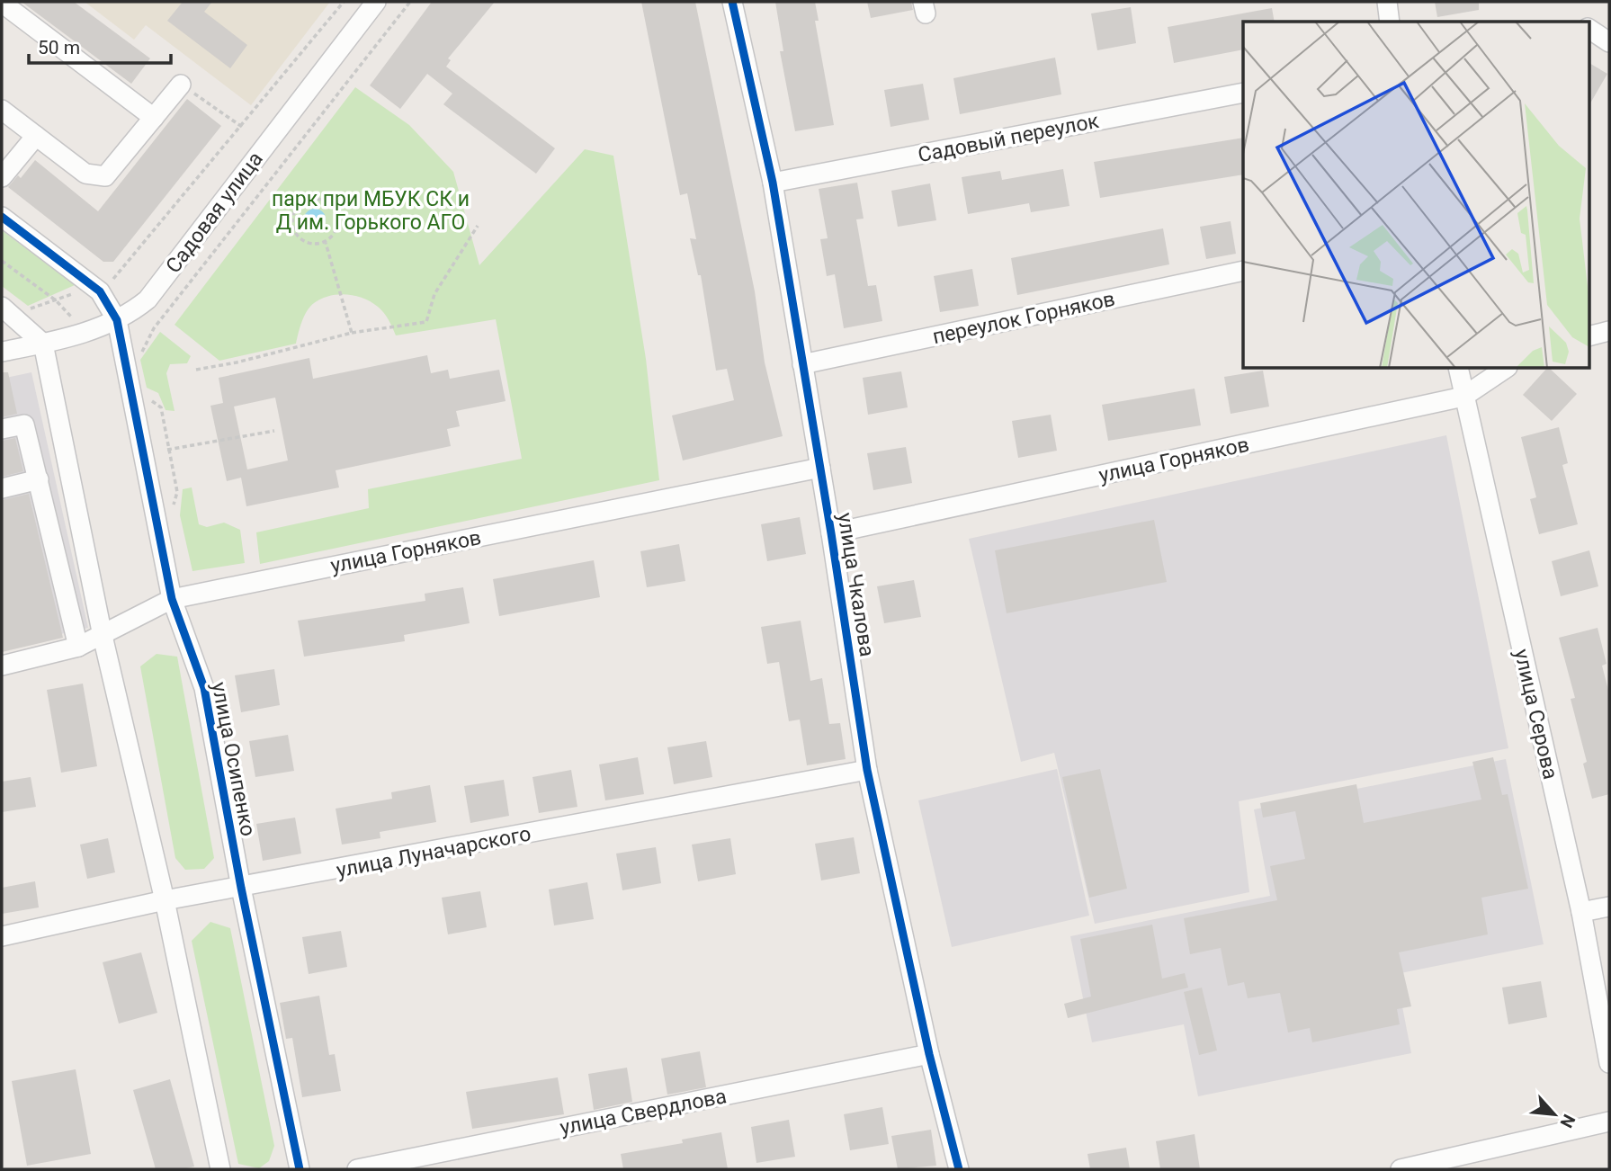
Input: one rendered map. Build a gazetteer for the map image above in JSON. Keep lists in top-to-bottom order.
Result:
{
  "streets": {
    "street": [
      "Садовый переулок",
      "Садовая улица",
      "переулок Горняков",
      "улица Горняков",
      "улица Чкалова",
      "улица Серова",
      "улица Осипенко",
      "улица Луначарского",
      "улица Свердлова"
    ]
  },
  "crossings": [
    ["Садовый переулок", "улица Чкалова"],
    ["Садовая улица", "улица Осипенко"],
    ["переулок Горняков", "улица Чкалова"],
    ["улица Горняков", "улица Чкалова"],
    ["улица Горняков", "улица Серова"],
    ["улица Горняков", "улица Осипенко"],
    ["улица Чкалова", "улица Луначарского"],
    ["улица Чкалова", "улица Свердлова"],
    ["улица Осипенко", "улица Луначарского"]
  ],
  "parks": ["парк при МБУК СК и Д им. Горького АГО"],
  "scale_bar": "50 m",
  "north": "bottom right"
}
